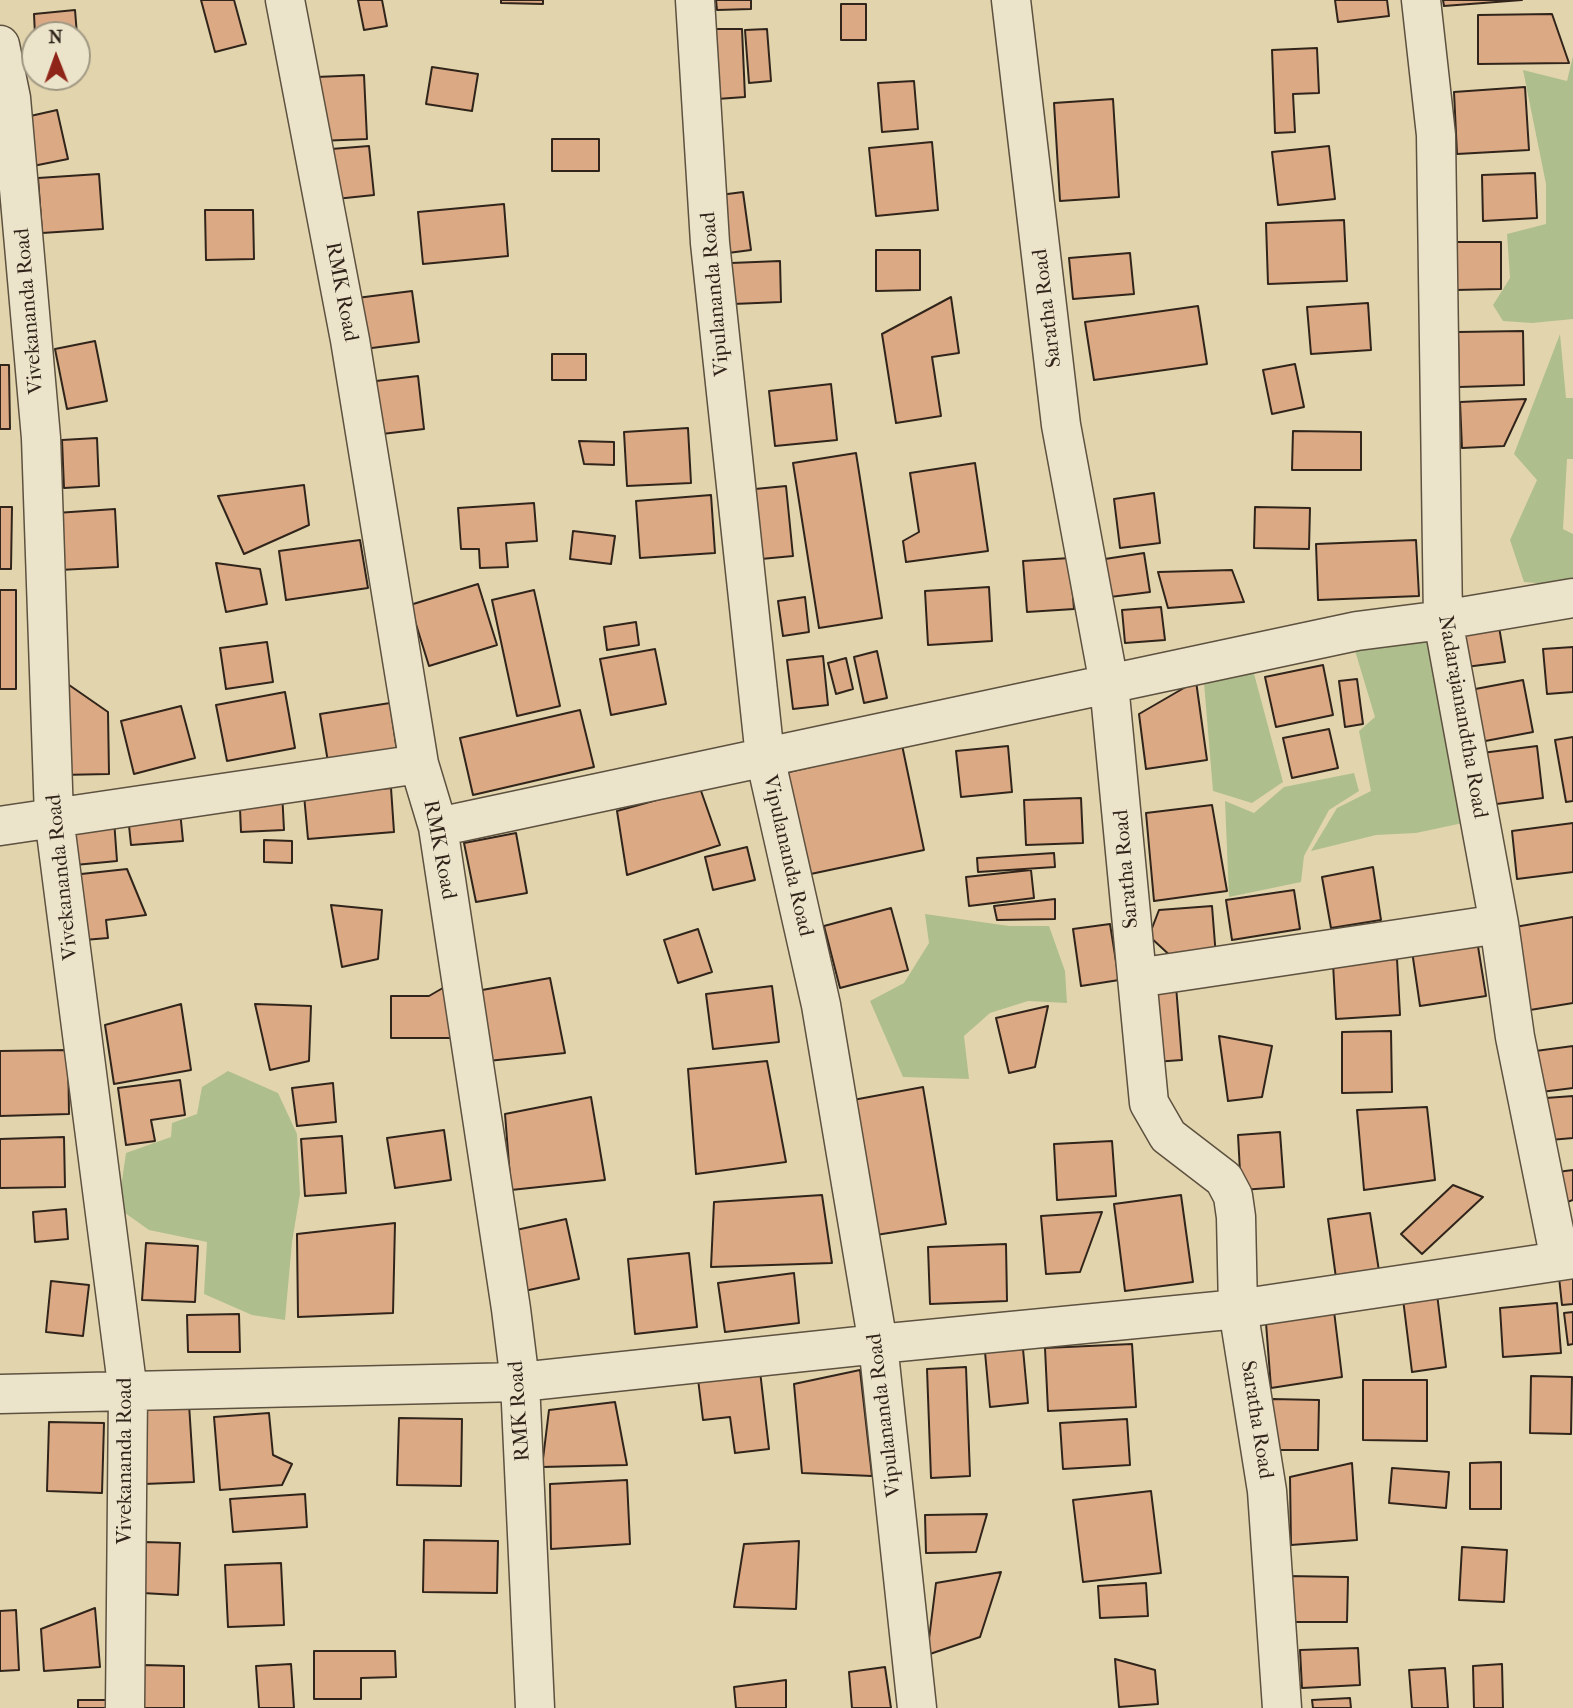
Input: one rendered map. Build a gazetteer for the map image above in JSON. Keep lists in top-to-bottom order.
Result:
{
  "streets": {
    "street": [
      "RMK Road",
      "Vipulananda Road",
      "Saratha Road",
      "Vivekananda Road",
      "Nadarajanandtha Road"
    ]
  },
  "north": "top"
}
